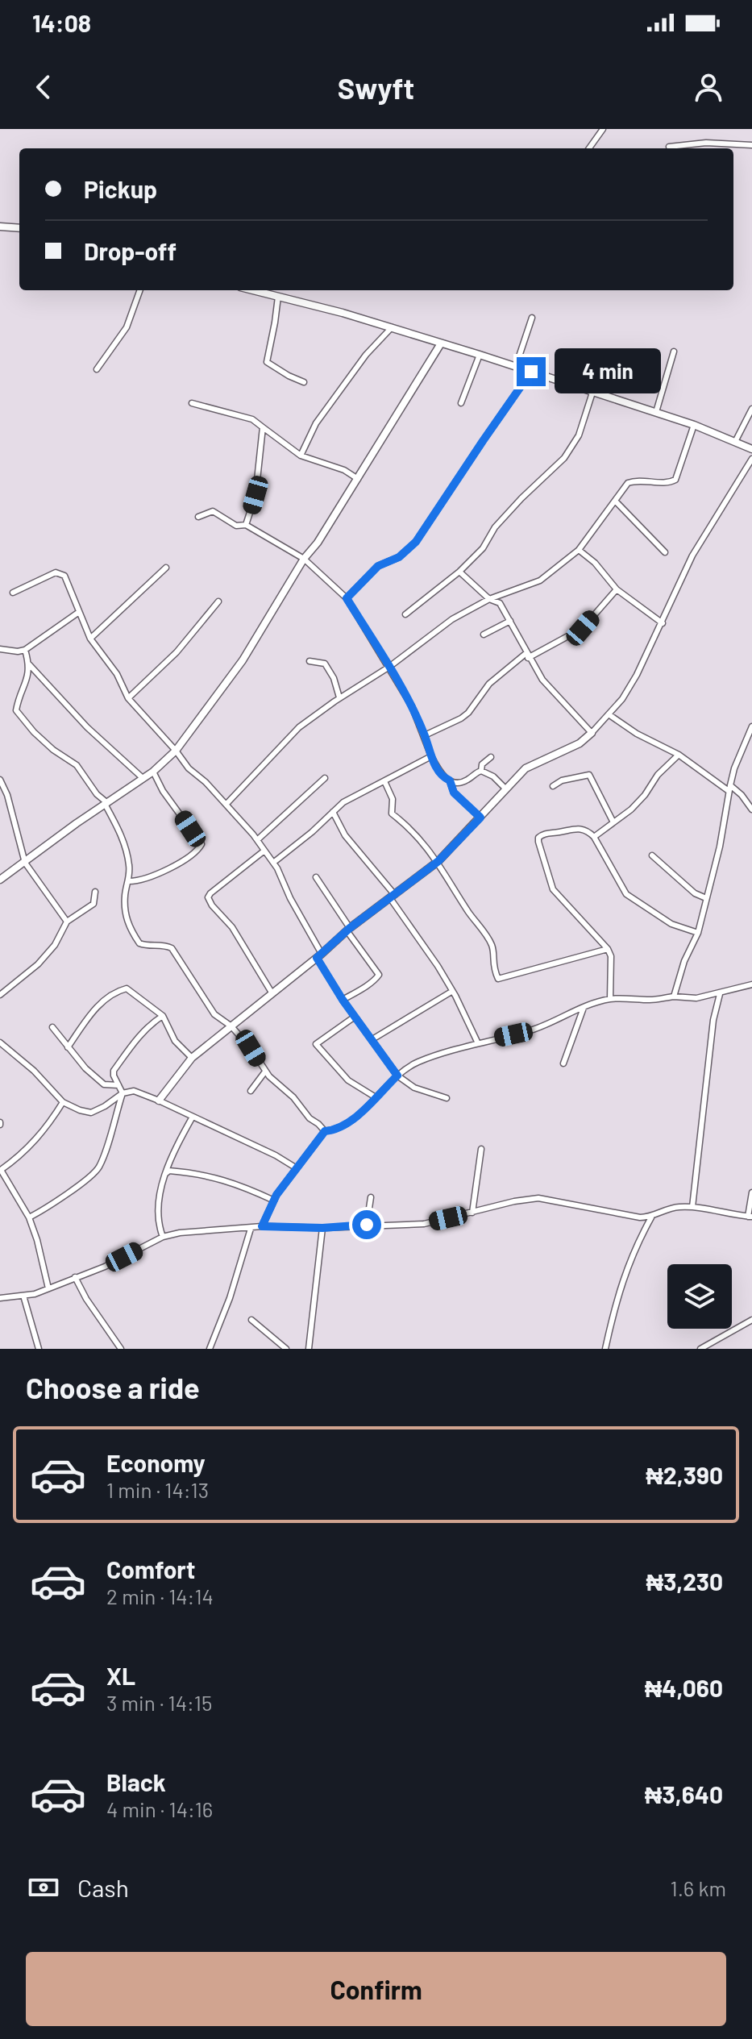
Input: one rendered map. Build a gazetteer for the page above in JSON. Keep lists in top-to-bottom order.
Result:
{
  "page": {
    "status": "14:08",
    "header": "Swyft",
    "banner": ["Pickup", "Drop-off"],
    "bubble": "4 min",
    "heading": "Choose a ride",
    "list": [
      {
        "name": "Economy",
        "note": "1 min · 14:13",
        "value": "₦2,390"
      },
      {
        "name": "Comfort",
        "note": "2 min · 14:14",
        "value": "₦3,230"
      },
      {
        "name": "XL",
        "note": "3 min · 14:15",
        "value": "₦4,060"
      },
      {
        "name": "Black",
        "note": "4 min · 14:16",
        "value": "₦3,640"
      }
    ],
    "pay": ["Cash", "1.6 km"],
    "buttons": "Confirm"
  }
}
